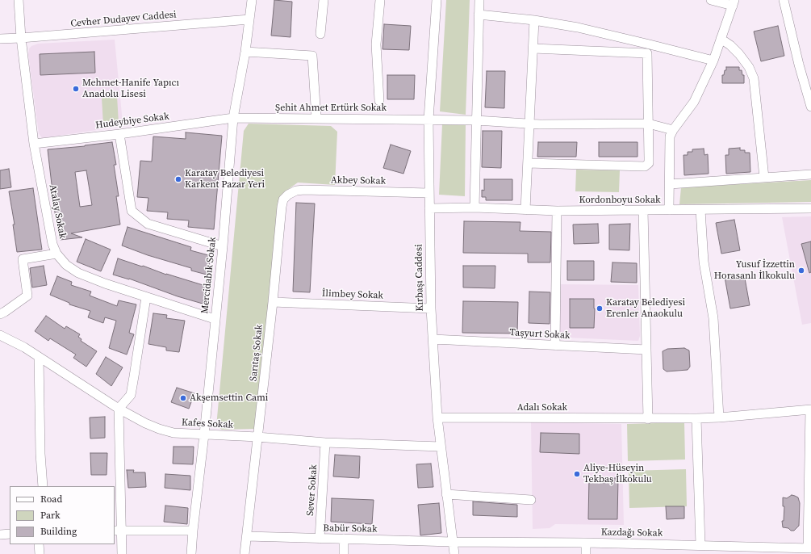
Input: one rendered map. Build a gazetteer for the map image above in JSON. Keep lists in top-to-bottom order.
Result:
{
  "streets": {
    "street": [
      "Cevher Dudayev Caddesi",
      "Şehit Ahmet Ertürk Sokak",
      "Hudeybiye Sokak",
      "Akbey Sokak",
      "Kordonboyu Sokak",
      "Atalay Sokak",
      "Mercidabık Sokak",
      "Kırbaşı Caddesi",
      "İlimbey Sokak",
      "Taşyurt Sokak",
      "Sarıtaş Sokak",
      "Adalı Sokak",
      "Kafes Sokak",
      "Sever Sokak",
      "Babür Sokak",
      "Kazdağı Sokak"
    ]
  },
  "crossings": [
    ["Cevher Dudayev Caddesi", "Atalay Sokak"],
    ["Cevher Dudayev Caddesi", "Mercidabık Sokak"],
    ["Şehit Ahmet Ertürk Sokak", "Hudeybiye Sokak"],
    ["Şehit Ahmet Ertürk Sokak", "Mercidabık Sokak"],
    ["Şehit Ahmet Ertürk Sokak", "Kırbaşı Caddesi"],
    ["Hudeybiye Sokak", "Atalay Sokak"],
    ["Hudeybiye Sokak", "Mercidabık Sokak"],
    ["Akbey Sokak", "Kırbaşı Caddesi"],
    ["Akbey Sokak", "Sarıtaş Sokak"],
    ["Kordonboyu Sokak", "Kırbaşı Caddesi"],
    ["Atalay Sokak", "Mercidabık Sokak"],
    ["Mercidabık Sokak", "Kafes Sokak"],
    ["Kırbaşı Caddesi", "İlimbey Sokak"],
    ["Kırbaşı Caddesi", "Taşyurt Sokak"],
    ["Kırbaşı Caddesi", "Adalı Sokak"],
    ["Kırbaşı Caddesi", "Kafes Sokak"],
    ["Kırbaşı Caddesi", "Babür Sokak"],
    ["Kırbaşı Caddesi", "Kazdağı Sokak"],
    ["İlimbey Sokak", "Sarıtaş Sokak"],
    ["Sarıtaş Sokak", "Kafes Sokak"],
    ["Sarıtaş Sokak", "Babür Sokak"],
    ["Kafes Sokak", "Sever Sokak"],
    ["Sever Sokak", "Babür Sokak"],
    ["Babür Sokak", "Kazdağı Sokak"]
  ],
  "places": [
    "Mehmet-Hanife Yapıcı Anadolu Lisesi",
    "Karatay Belediyesi Karkent Pazar Yeri",
    "Yusuf İzzettin Horasanlı İlkokulu",
    "Karatay Belediyesi Erenler Anaokulu",
    "Akşemsettin Cami",
    "Aliye-Hüseyin Tekbaş İlkokulu"
  ],
  "legend": ["Road", "Park", "Building"]
}
